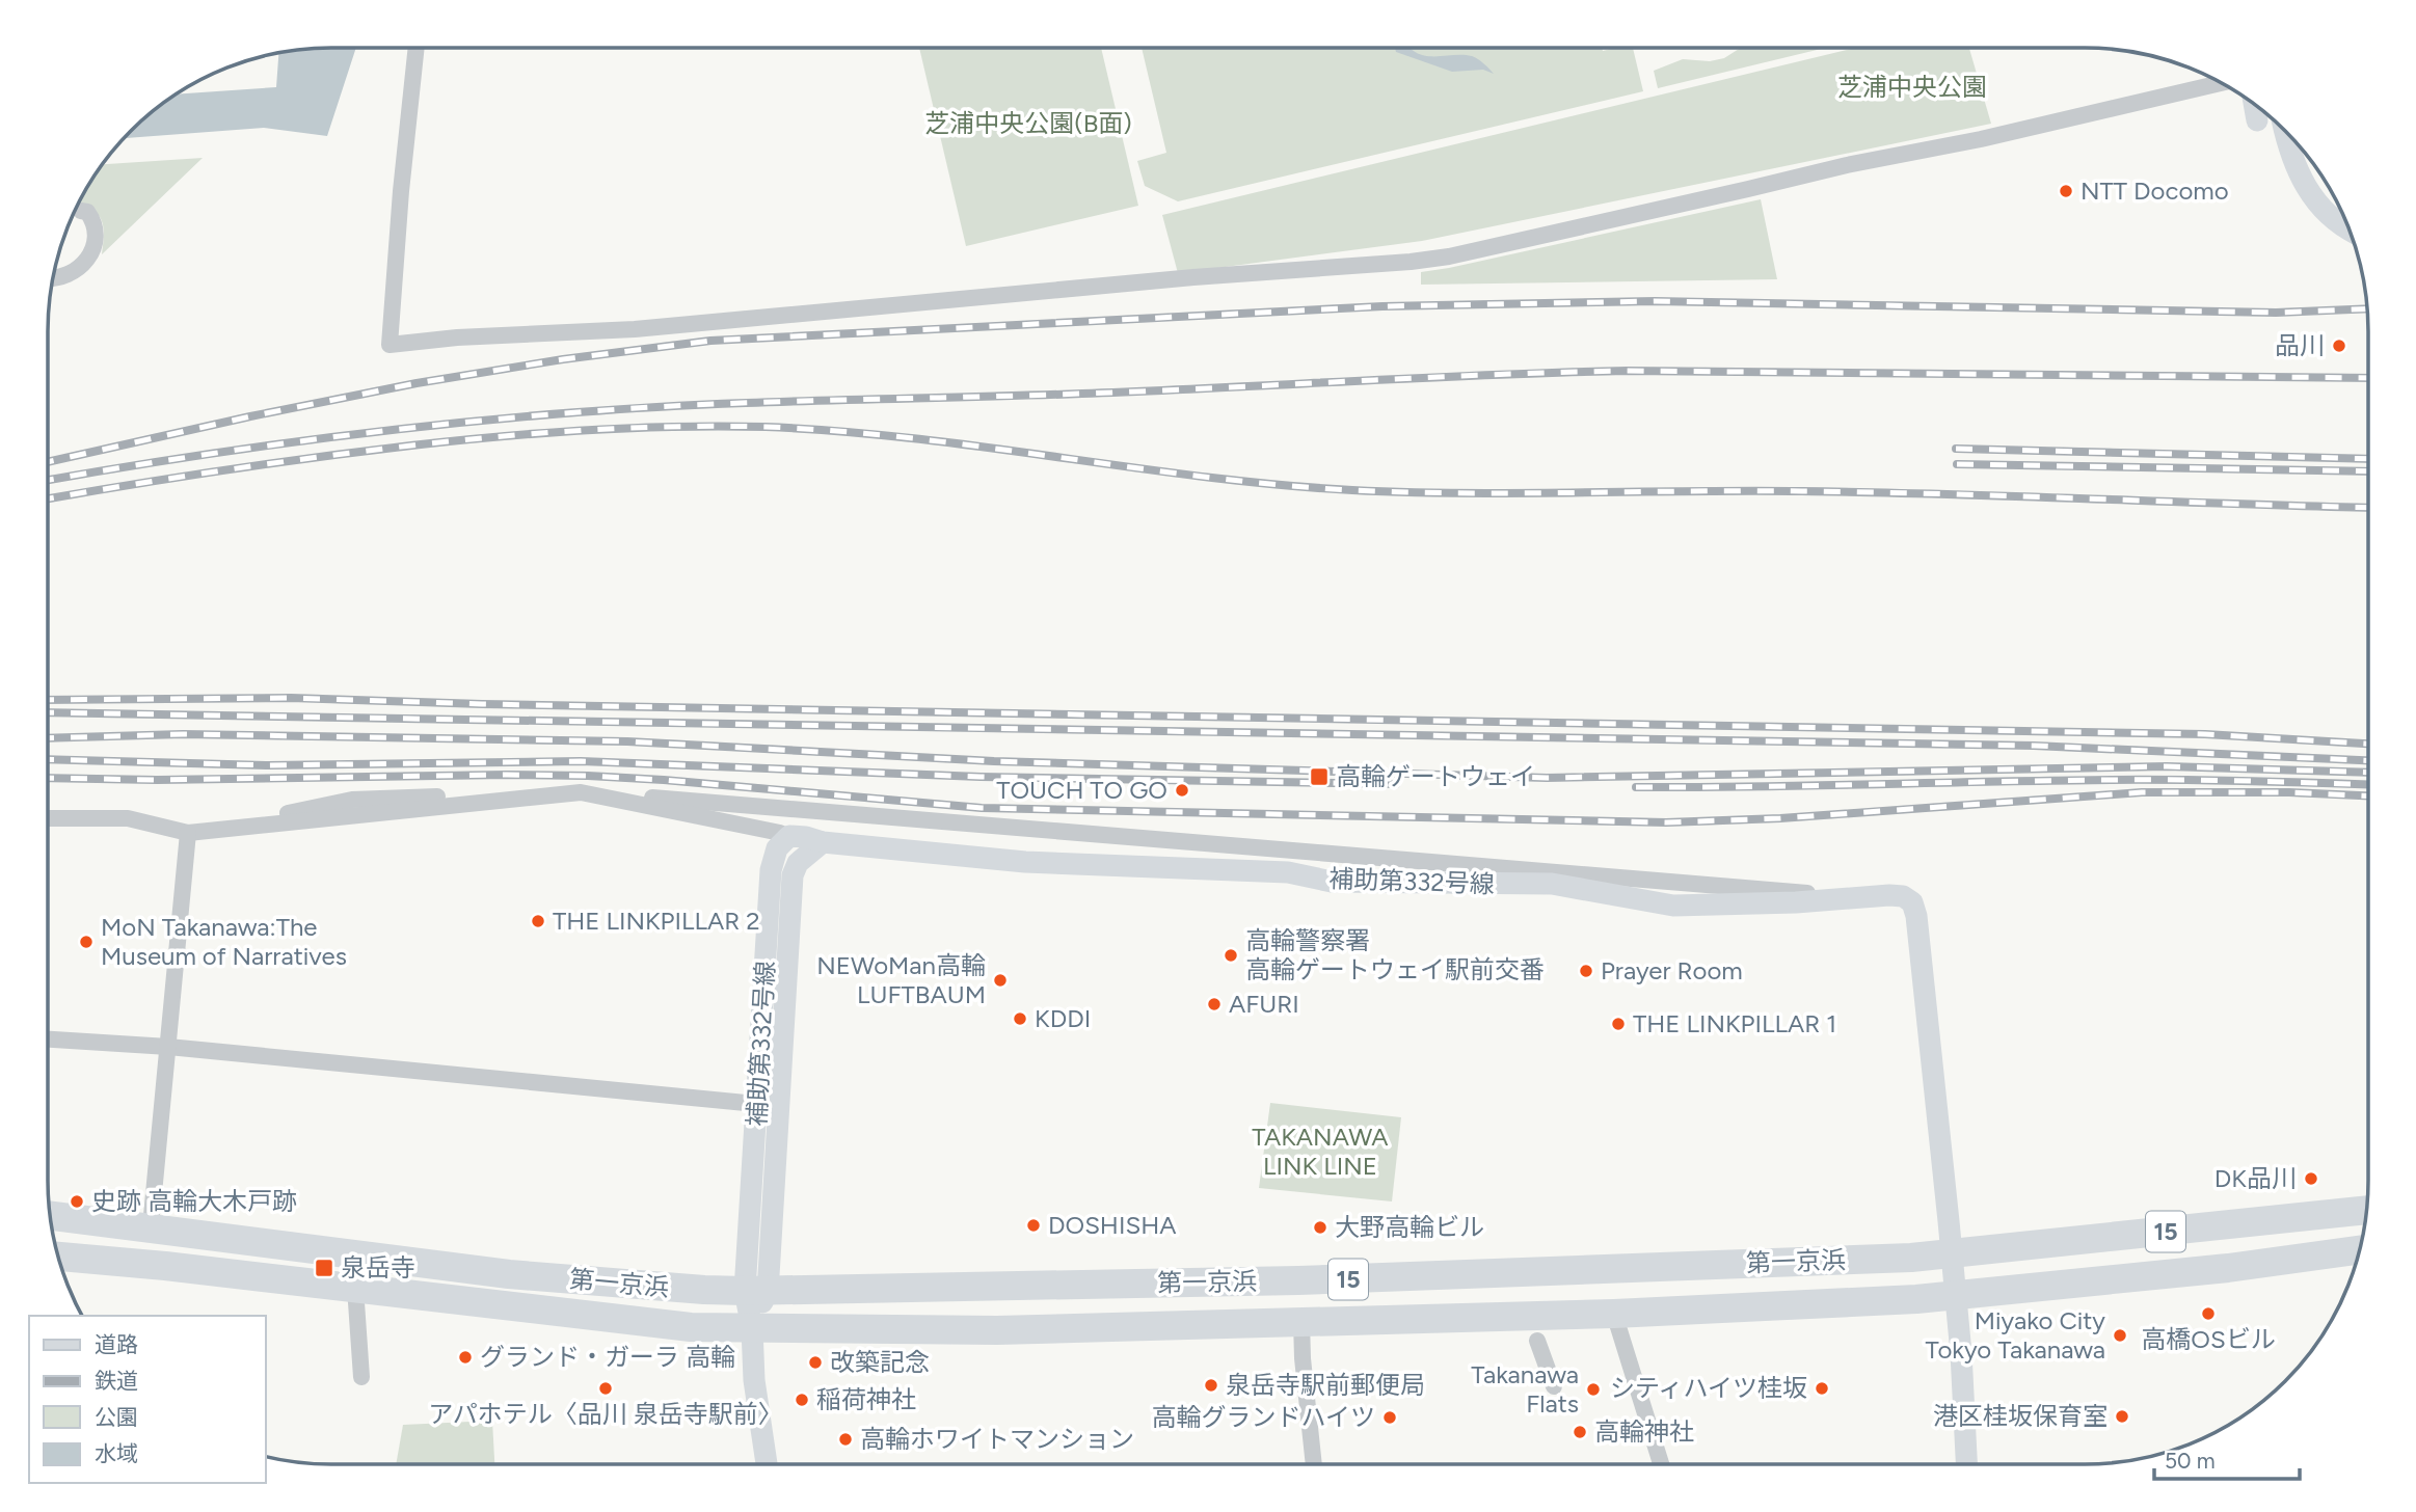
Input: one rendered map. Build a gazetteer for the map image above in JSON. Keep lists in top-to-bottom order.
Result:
{
  "streets": {
    "highway": ["15", "第一京浜"],
    "street": ["補助第332号線"]
  },
  "crossings": [
    ["補助第332号線", "第一京浜"]
  ],
  "parks": ["芝浦中央公園", "芝浦中央公園(B面)", "TAKANAWA LINK LINE"],
  "places": {
    "other": [
      "NTT Docomo",
      "品川",
      "TOUCH TO GO",
      "THE LINKPILLAR 2",
      "MoN Takanawa:The Museum of Narratives",
      "高輪警察署 高輪ゲートウェイ駅前交番",
      "Prayer Room",
      "NEWoMan高輪 LUFTBAUM",
      "AFURI",
      "KDDI",
      "THE LINKPILLAR 1",
      "DK品川",
      "史跡 高輪大木戸跡",
      "DOSHISHA",
      "大野高輪ビル",
      "高橋OSビル",
      "Miyako City Tokyo Takanawa",
      "グランド・ガーラ 高輪",
      "改築記念",
      "泉岳寺駅前郵便局",
      "アパホテル〈品川 泉岳寺駅前〉",
      "シティハイツ桂坂",
      "Takanawa Flats",
      "稲荷神社",
      "港区桂坂保育室",
      "高輪グランドハイツ",
      "高輪神社",
      "高輪ホワイトマンション"
    ],
    "transit": ["高輪ゲートウェイ", "泉岳寺"]
  },
  "legend": [
    "道路",
    "鉄道",
    "公園",
    "水域"
  ],
  "scale_bar": "50 m"
}
